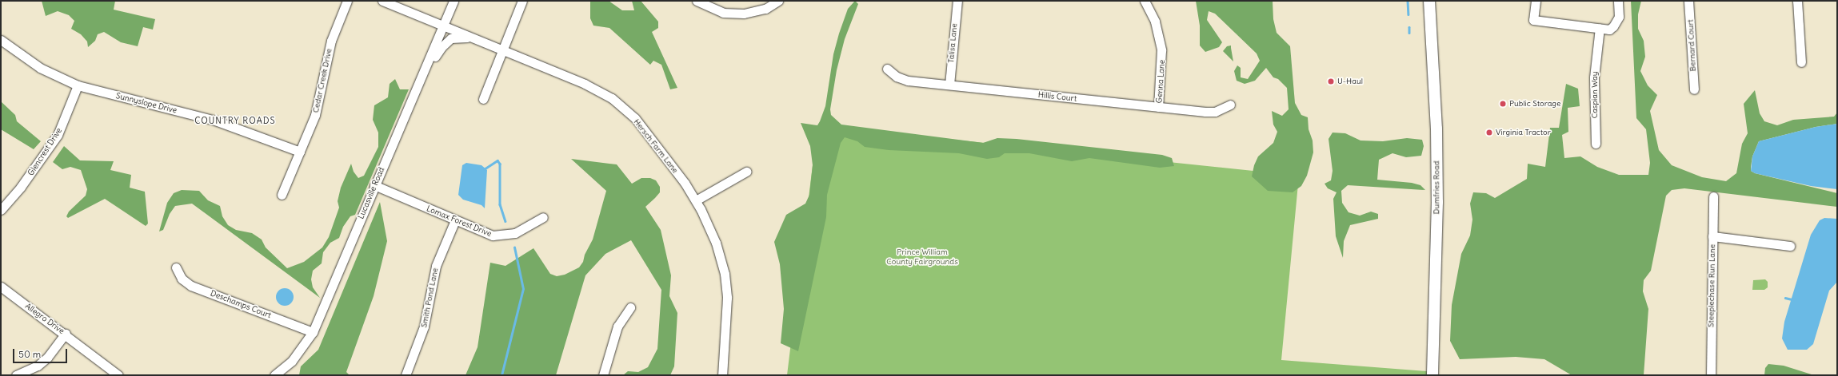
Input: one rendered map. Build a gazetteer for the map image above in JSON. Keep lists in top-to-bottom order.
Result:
{
  "streets": {
    "main road": ["Dumfries Road"],
    "street": [
      "Talisa Lane",
      "Bernard Court",
      "Cedar Creek Drive",
      "Genna Lane",
      "Caspian Way",
      "Hillis Court",
      "Sunnyslope Drive",
      "Hersch Farm Lane",
      "Glencrest Drive",
      "Lucasville Road",
      "Lomax Forest Drive",
      "Steeplechase Run Lane",
      "Smith Pond Lane",
      "Deschamps Court",
      "Allegro Drive"
    ]
  },
  "crossings": [
    ["Talisa Lane", "Hillis Court"],
    ["Cedar Creek Drive", "Sunnyslope Drive"],
    ["Genna Lane", "Hillis Court"],
    ["Sunnyslope Drive", "Glencrest Drive"],
    ["Hersch Farm Lane", "Lucasville Road"],
    ["Lucasville Road", "Lomax Forest Drive"],
    ["Lucasville Road", "Deschamps Court"],
    ["Lomax Forest Drive", "Smith Pond Lane"]
  ],
  "districts": ["COUNTRY ROADS"],
  "parks": ["Prince William County Fairgrounds"],
  "places": ["U-Haul", "Public Storage", "Virginia Tractor"],
  "scale_bar": "50 m"
}
